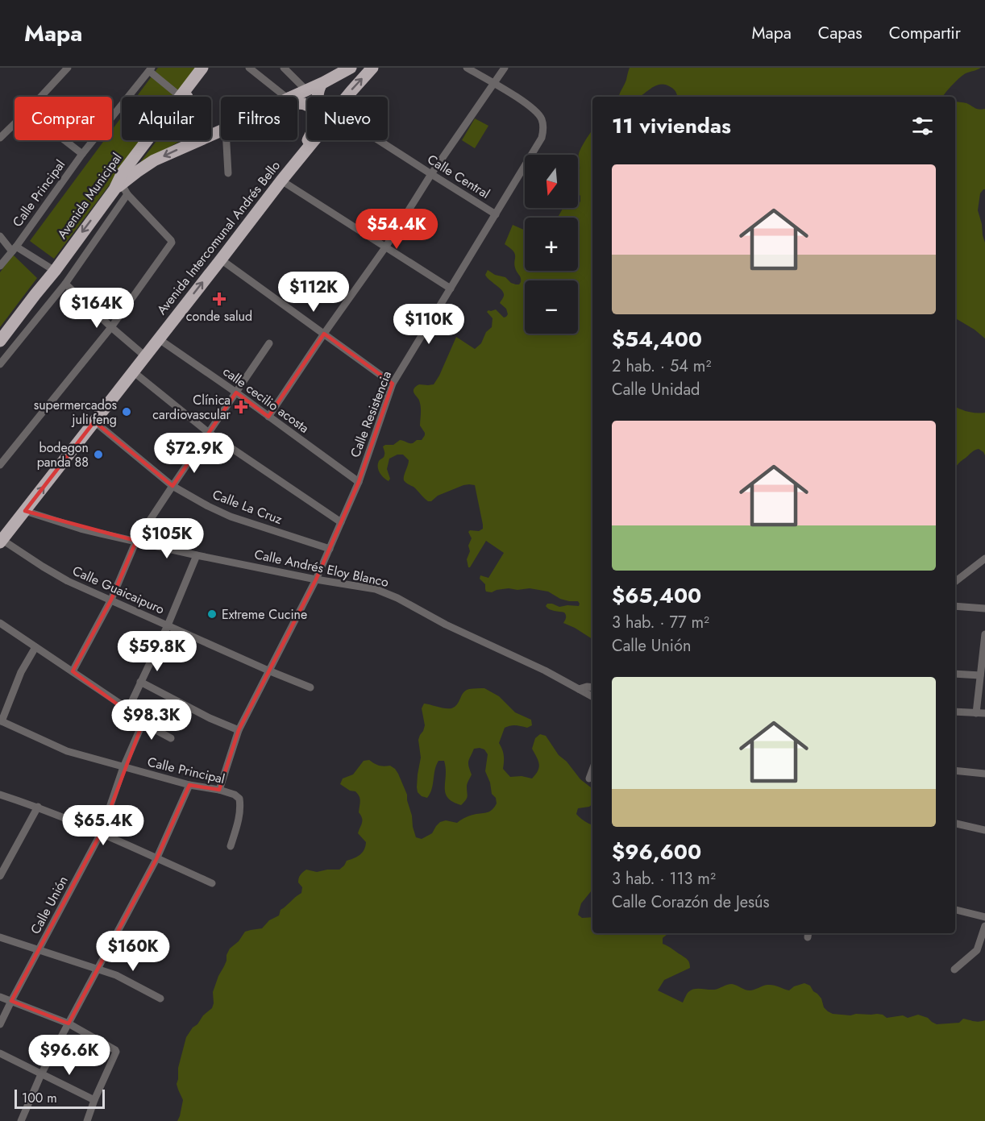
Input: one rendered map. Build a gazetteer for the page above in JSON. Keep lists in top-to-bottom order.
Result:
{
  "streets": {
    "highway": ["Avenida Municipal", "Avenida Intercomunal Andrés Bello"],
    "street": [
      "Calle Central",
      "Calle Principal",
      "calle cecilio acosta",
      "Calle Resistencia",
      "Calle La Cruz",
      "Calle Andrés Eloy Blanco",
      "Calle Guaicaipuro",
      "Calle Unión"
    ]
  },
  "crossings": [
    ["Calle Central", "Calle Resistencia"],
    ["Calle Principal", "Calle Resistencia"],
    ["Calle Principal", "Calle Unión"],
    ["Avenida Intercomunal Andrés Bello", "calle cecilio acosta"],
    ["Avenida Intercomunal Andrés Bello", "Calle La Cruz"],
    ["Avenida Intercomunal Andrés Bello", "Calle Andrés Eloy Blanco"],
    ["Avenida Intercomunal Andrés Bello", "Calle Guaicaipuro"],
    ["calle cecilio acosta", "Calle Resistencia"],
    ["Calle Resistencia", "Calle La Cruz"],
    ["Calle Resistencia", "Calle Andrés Eloy Blanco"],
    ["Calle Resistencia", "Calle Guaicaipuro"]
  ],
  "one_way": ["Avenida Municipal", "Avenida Intercomunal Andrés Bello"],
  "places": {
    "health": ["conde salud", "Clínica cardiovascular"],
    "other": ["supermercados juli feng", "bodegon panda 88", "Extreme Cucine"]
  },
  "scale_bar": "100 m",
  "north": "bottom",
  "page": {
    "header": "Mapa",
    "nav": ["Mapa", "Capas", "Compartir"],
    "chip": [
      "Comprar",
      "Alquilar",
      "Filtros",
      "Nuevo"
    ],
    "heading": "11 viviendas",
    "map_buttons": ["+", "−"],
    "list": [
      {
        "name": "$54,400",
        "note": "2 hab. · 54 m² · Calle Unidad"
      },
      {
        "name": "$65,400",
        "note": "3 hab. · 77 m² · Calle Unión"
      },
      {
        "name": "$96,600",
        "note": "3 hab. · 113 m² · Calle Corazón de Jesús"
      }
    ],
    "price": [
      "$54.4K",
      "$112K",
      "$164K",
      "$110K",
      "$72.9K",
      "$105K",
      "$59.8K",
      "$98.3K",
      "$65.4K",
      "$160K",
      "$96.6K"
    ],
    "scale": "100 m"
  }
}
